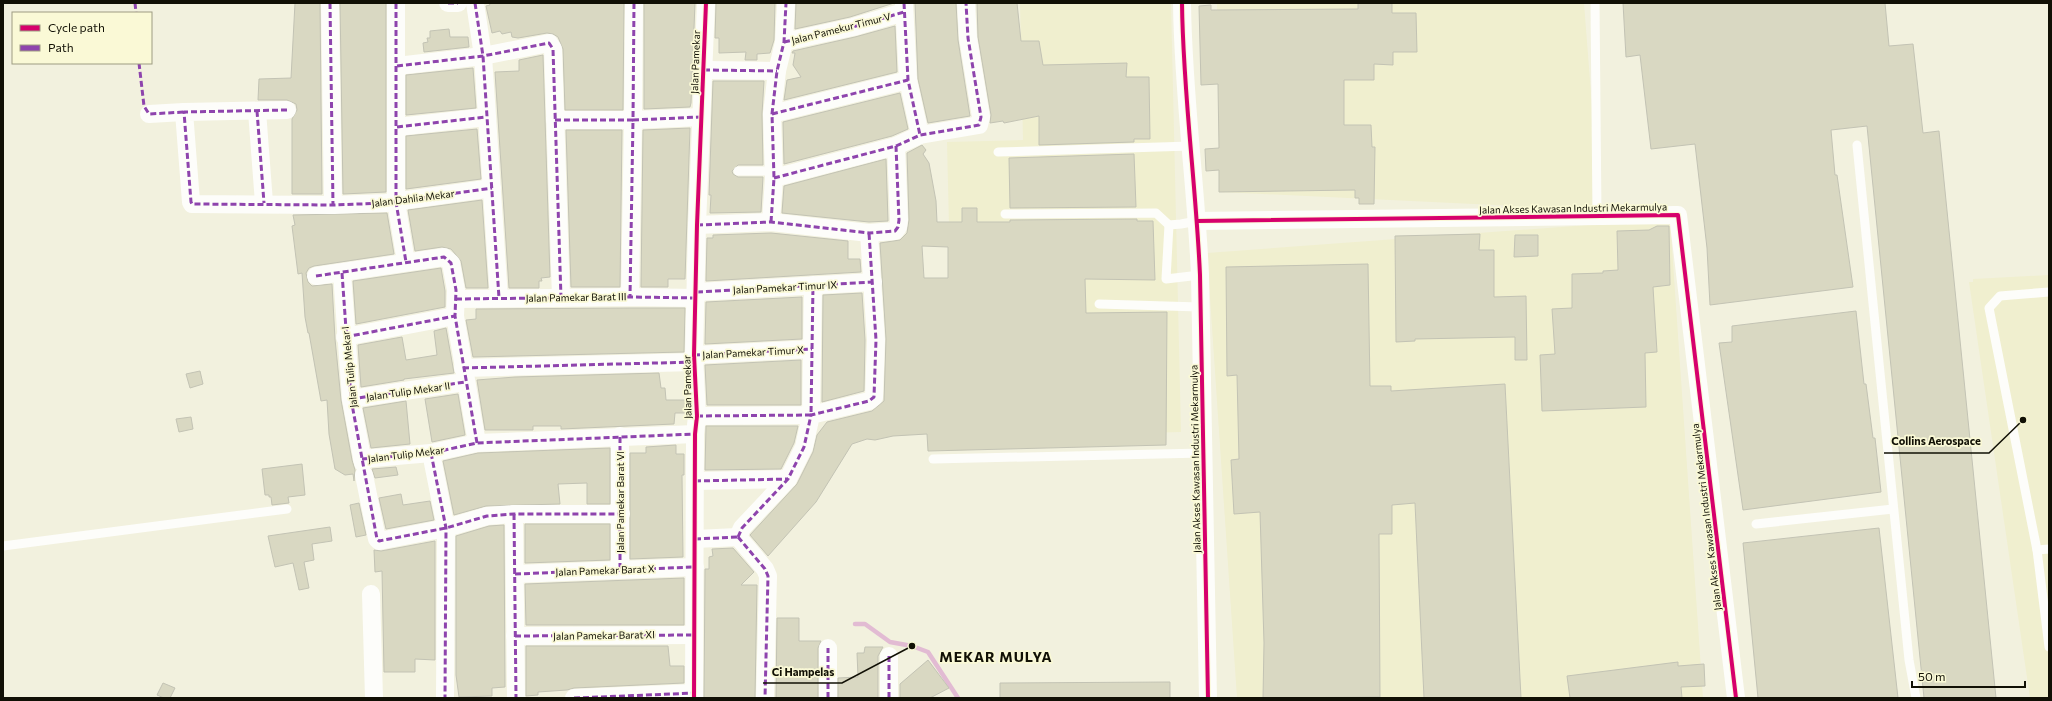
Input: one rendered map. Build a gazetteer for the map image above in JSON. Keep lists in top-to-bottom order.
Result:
{
  "streets": {
    "street": [
      "Jalan Pamekur Timur V",
      "Jalan Pamekar",
      "Jalan Dahlia Mekar",
      "Jalan Akses Kawasan Industri Mekarmulya",
      "Jalan Pamekar Timur IX",
      "Jalan Pamekar Barat III",
      "Jalan Pamekar Timur X",
      "Jalan Tulip Mekar I",
      "Jalan Tulip Mekar II",
      "Jalan Tulip Mekar",
      "Jalan Pamekar Barat VI",
      "Jalan Pamekar Barat X",
      "Jalan Pamekar Barat XI"
    ]
  },
  "crossings": [
    ["Jalan Pamekar", "Jalan Pamekar Timur IX"],
    ["Jalan Pamekar", "Jalan Pamekar Barat III"],
    ["Jalan Pamekar", "Jalan Pamekar Timur X"],
    ["Jalan Pamekar", "Jalan Tulip Mekar"],
    ["Jalan Pamekar", "Jalan Pamekar Barat X"],
    ["Jalan Pamekar", "Jalan Pamekar Barat XI"],
    ["Jalan Pamekar Timur IX", "Jalan Pamekar Barat III"],
    ["Jalan Pamekar Barat III", "Jalan Tulip Mekar I"],
    ["Jalan Pamekar Timur X", "Jalan Tulip Mekar II"],
    ["Jalan Tulip Mekar I", "Jalan Tulip Mekar II"],
    ["Jalan Tulip Mekar I", "Jalan Tulip Mekar"],
    ["Jalan Tulip Mekar", "Jalan Pamekar Barat VI"],
    ["Jalan Pamekar Barat VI", "Jalan Pamekar Barat X"]
  ],
  "districts": ["MEKAR MULYA"],
  "places": ["Collins Aerospace", "Ci Hampelas"],
  "legend": ["Cycle path", "Path"],
  "scale_bar": "50 m"
}
